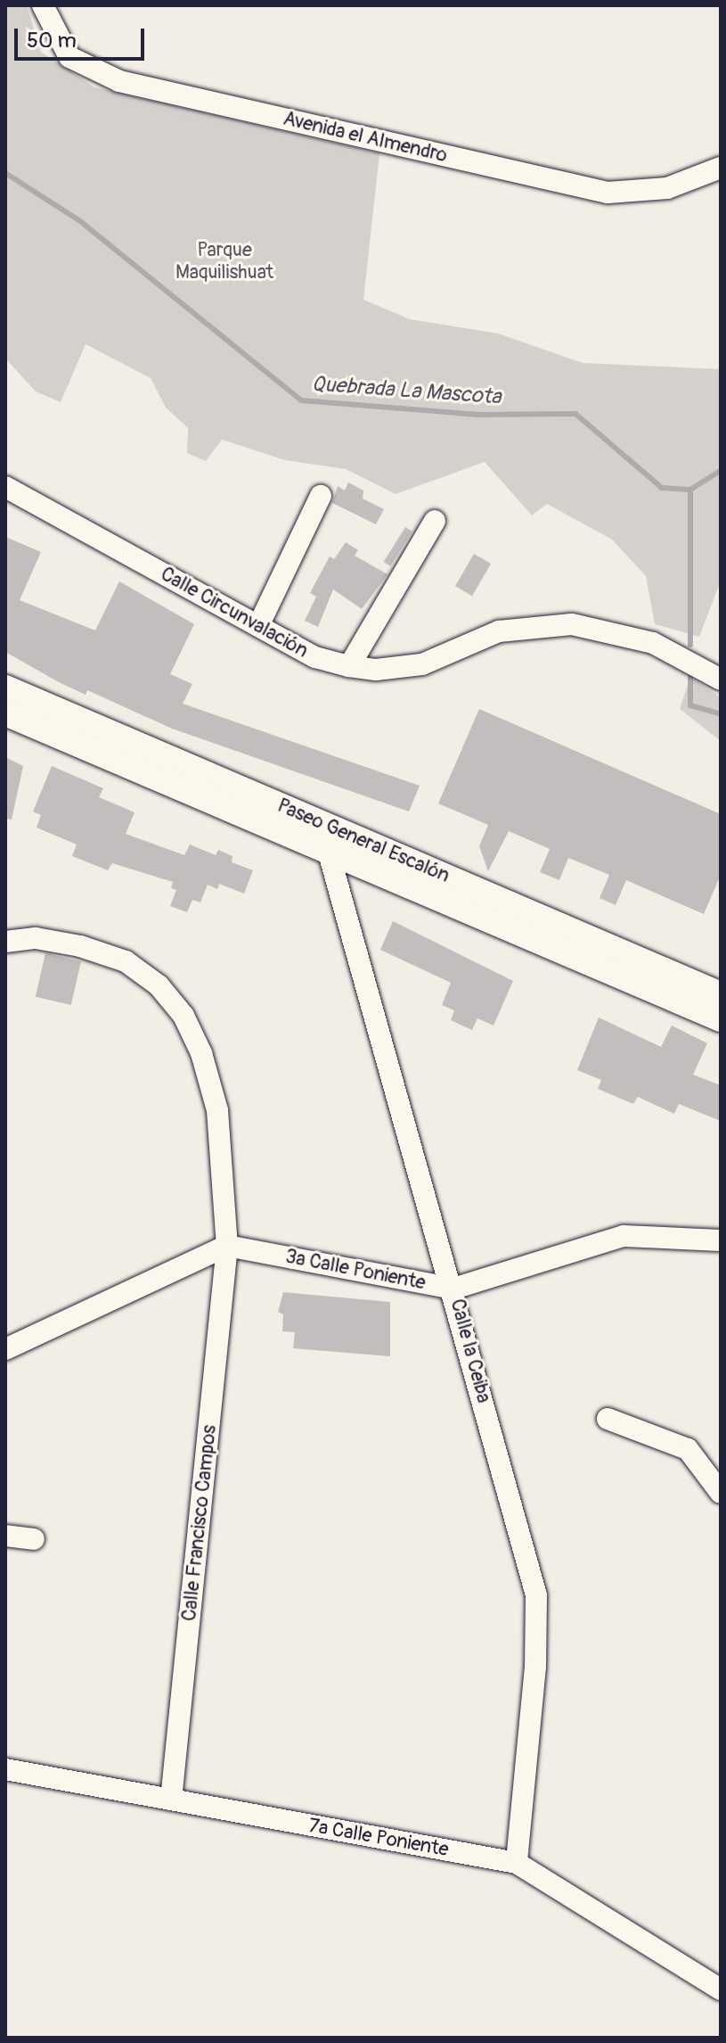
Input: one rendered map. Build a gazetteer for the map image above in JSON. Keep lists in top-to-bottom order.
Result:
{
  "streets": {
    "main road": ["Paseo General Escalón"],
    "street": [
      "Avenida el Almendro",
      "Calle Circunvalación",
      "3a Calle Poniente",
      "Calle la Ceiba",
      "Calle Francisco Campos",
      "7a Calle Poniente"
    ]
  },
  "crossings": [
    ["Paseo General Escalón", "Calle la Ceiba"],
    ["3a Calle Poniente", "Calle la Ceiba"],
    ["3a Calle Poniente", "Calle Francisco Campos"],
    ["Calle la Ceiba", "7a Calle Poniente"],
    ["Calle Francisco Campos", "7a Calle Poniente"]
  ],
  "water": ["Quebrada La Mascota"],
  "parks": ["Parque Maquilishuat"],
  "scale_bar": "50 m"
}
